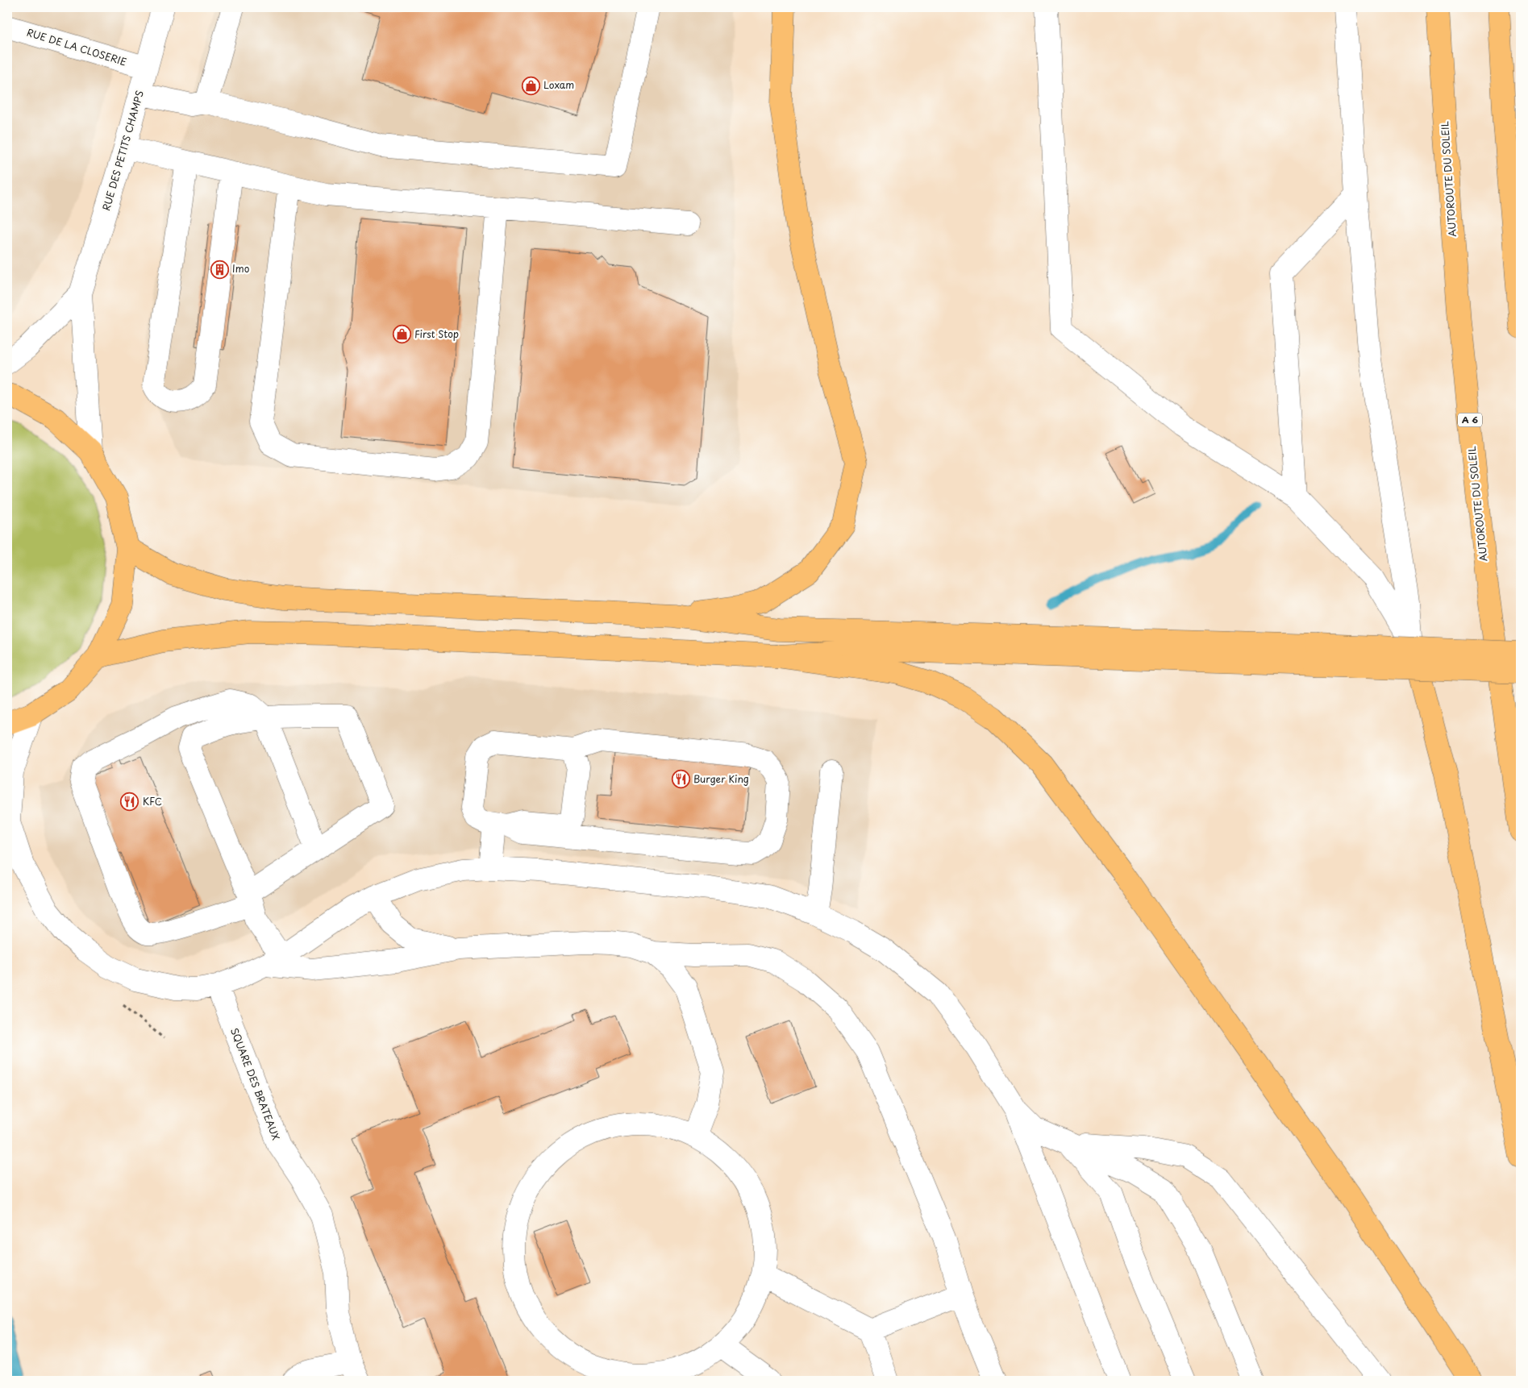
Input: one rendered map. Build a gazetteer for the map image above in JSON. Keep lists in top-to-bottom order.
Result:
{
  "streets": {
    "main road": ["AUTOROUTE DU SOLEIL", "A 6"],
    "street": ["RUE DE LA CLOSERIE", "RUE DES PETITS CHAMPS", "SQUARE DES BRATEAUX"]
  },
  "crossings": [
    ["RUE DE LA CLOSERIE", "RUE DES PETITS CHAMPS"]
  ],
  "places": {
    "shop": ["Loxam", "First Stop"],
    "building": ["Imo"],
    "restaurant": ["Burger King", "KFC"]
  }
}
